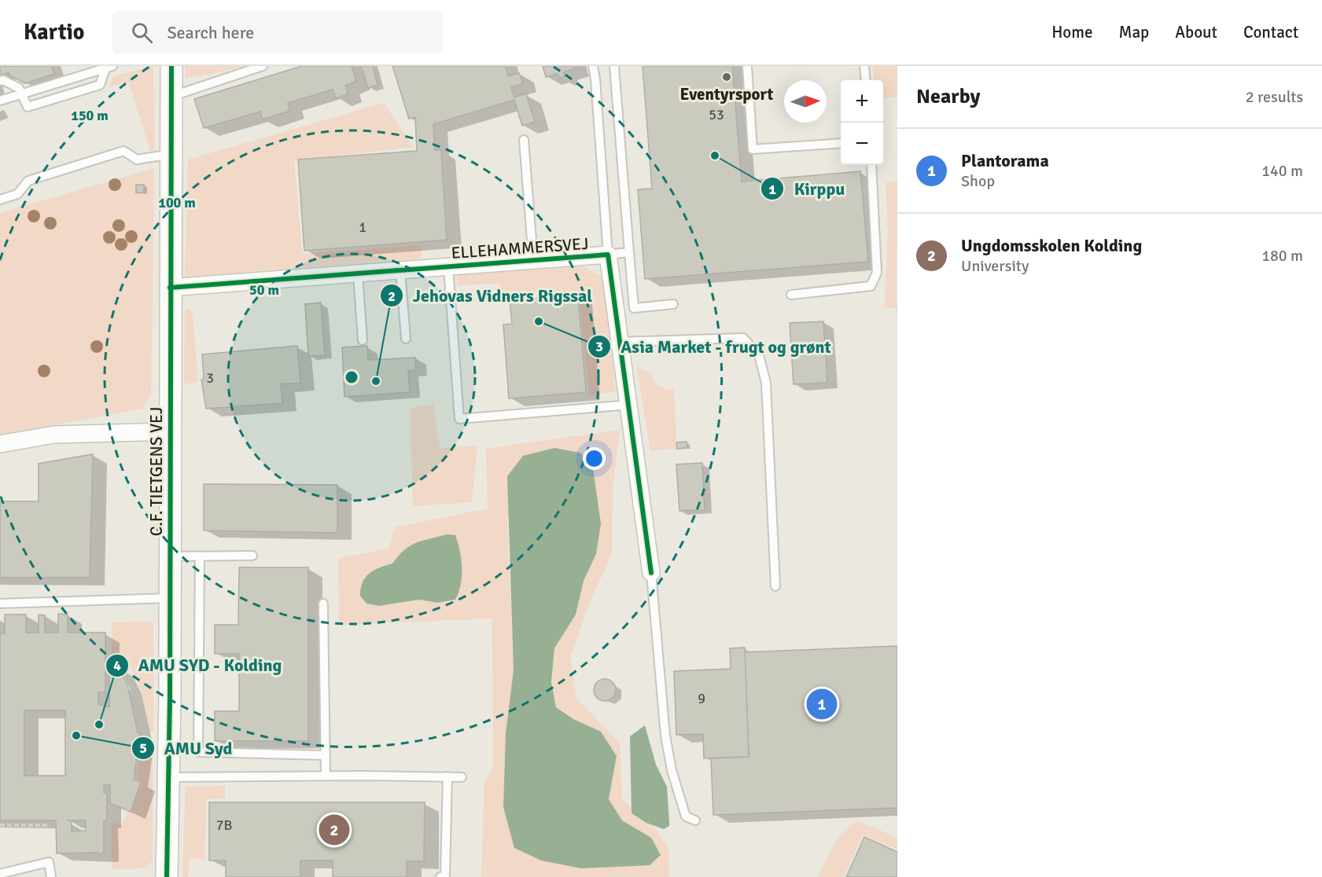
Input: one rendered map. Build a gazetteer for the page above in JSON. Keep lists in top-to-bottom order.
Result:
{
  "streets": {
    "street": ["ELLEHAMMERSVEJ", "C.F. TIETGENS VEJ"]
  },
  "crossings": [
    ["ELLEHAMMERSVEJ", "C.F. TIETGENS VEJ"]
  ],
  "places": [
    "Eventyrsport",
    "Kirppu",
    "Asia Market - frugt og grønt",
    "Jehovas Vidners Rigssal",
    "AMU SYD - Kolding",
    "AMU Syd"
  ],
  "house_numbers": [
    "53",
    "1",
    "3",
    "9",
    "7B"
  ],
  "north": "right",
  "page": {
    "header": "Kartio",
    "search": "Search here",
    "nav": [
      "Home",
      "Map",
      "About",
      "Contact"
    ],
    "heading": ["Nearby", "2 results"],
    "map_buttons": ["+", "−"],
    "list": [
      {
        "mark": "1",
        "name": "Plantorama",
        "note": "Shop",
        "value": "140 m"
      },
      {
        "mark": "2",
        "name": "Ungdomsskolen Kolding",
        "note": "University",
        "value": "180 m"
      }
    ],
    "pins": ["1", "2"]
  },
  "rings": ["150 m", "100 m", "50 m"]
}
